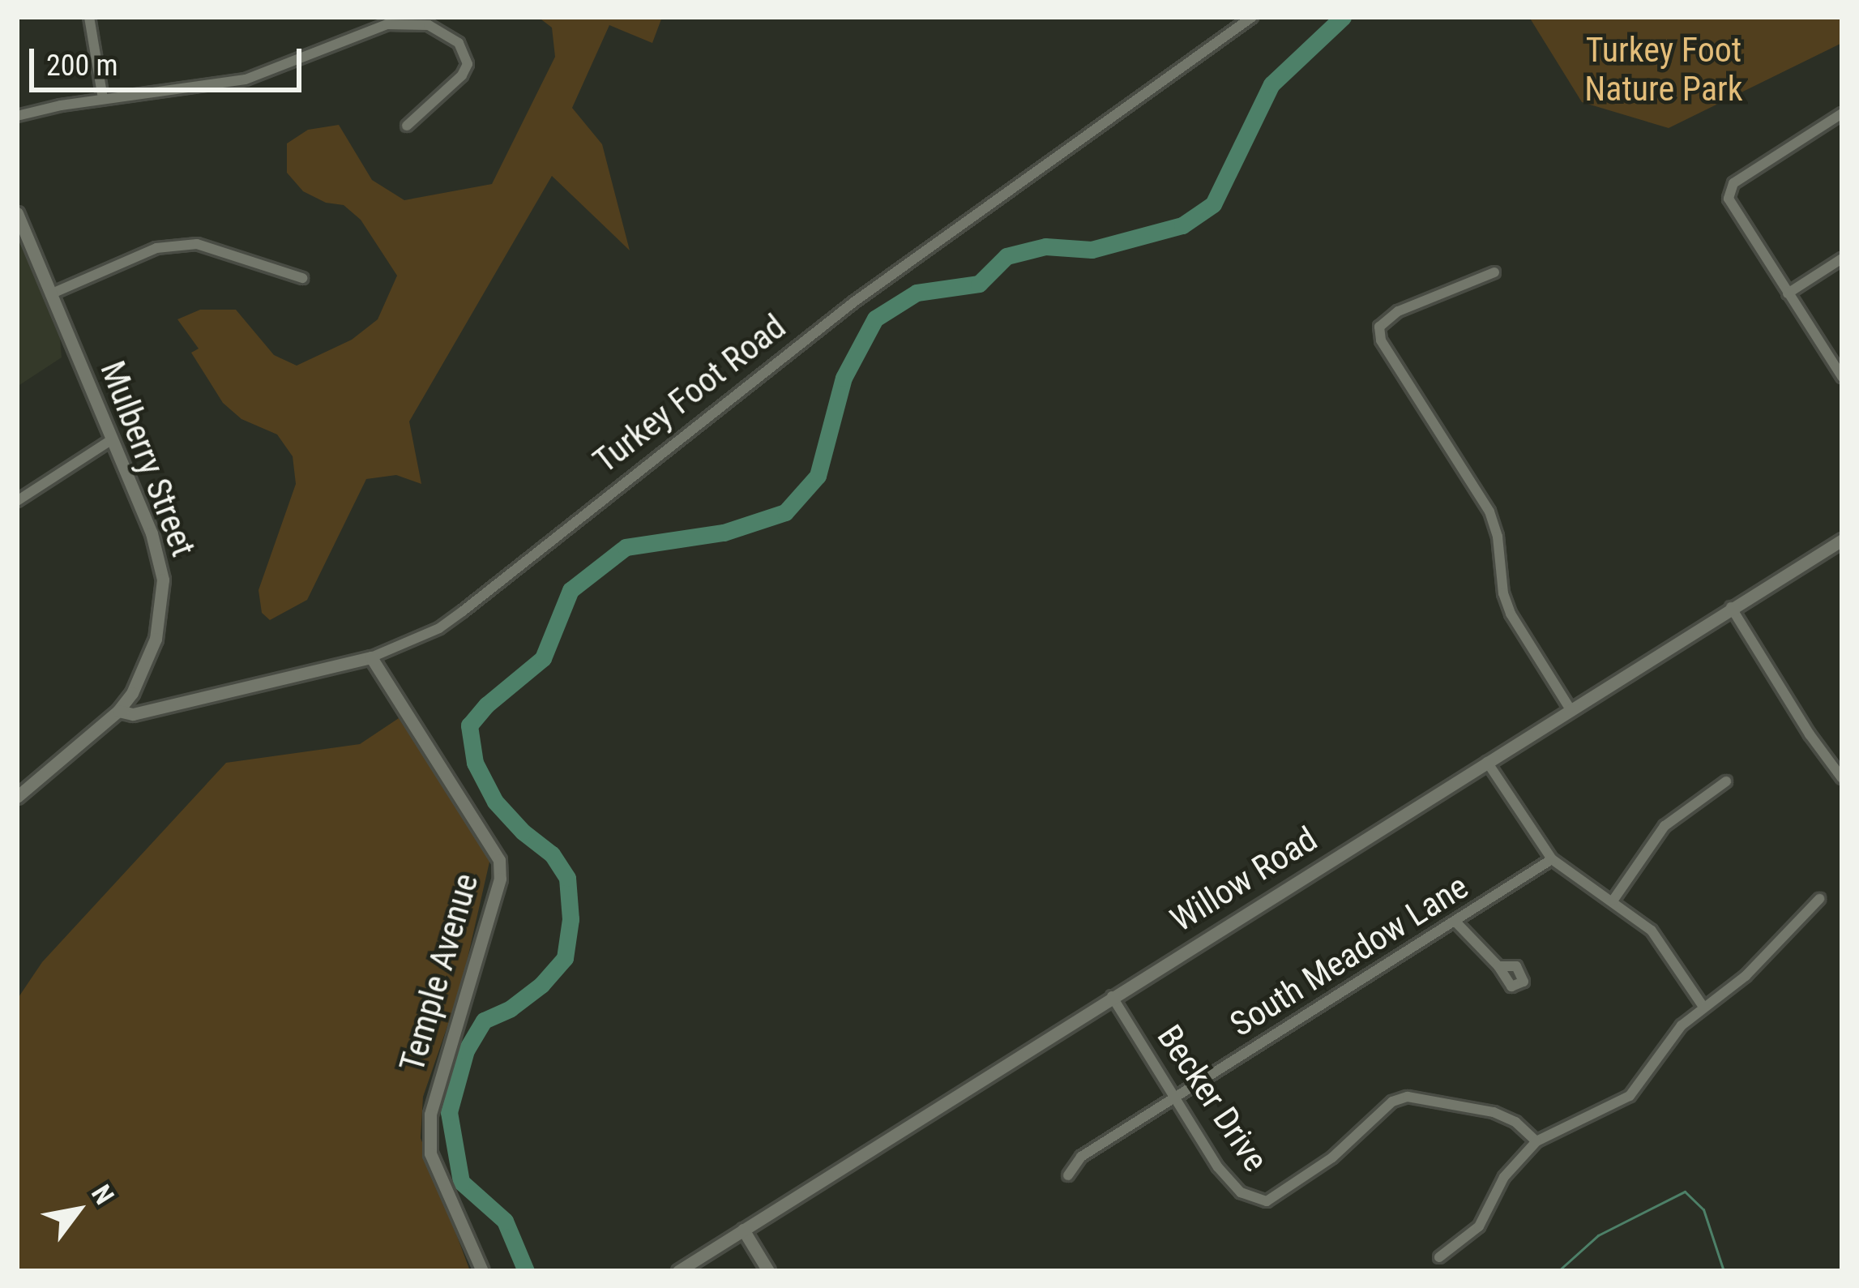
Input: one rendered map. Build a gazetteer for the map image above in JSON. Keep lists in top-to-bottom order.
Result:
{
  "streets": {
    "street": [
      "Turkey Foot Road",
      "Mulberry Street",
      "Willow Road",
      "South Meadow Lane",
      "Temple Avenue",
      "Becker Drive"
    ]
  },
  "crossings": [
    ["Turkey Foot Road", "Mulberry Street"],
    ["Turkey Foot Road", "Temple Avenue"],
    ["Willow Road", "Becker Drive"],
    ["South Meadow Lane", "Becker Drive"]
  ],
  "parks": ["Turkey Foot Nature Park"],
  "scale_bar": "200 m",
  "north": "top right"
}
